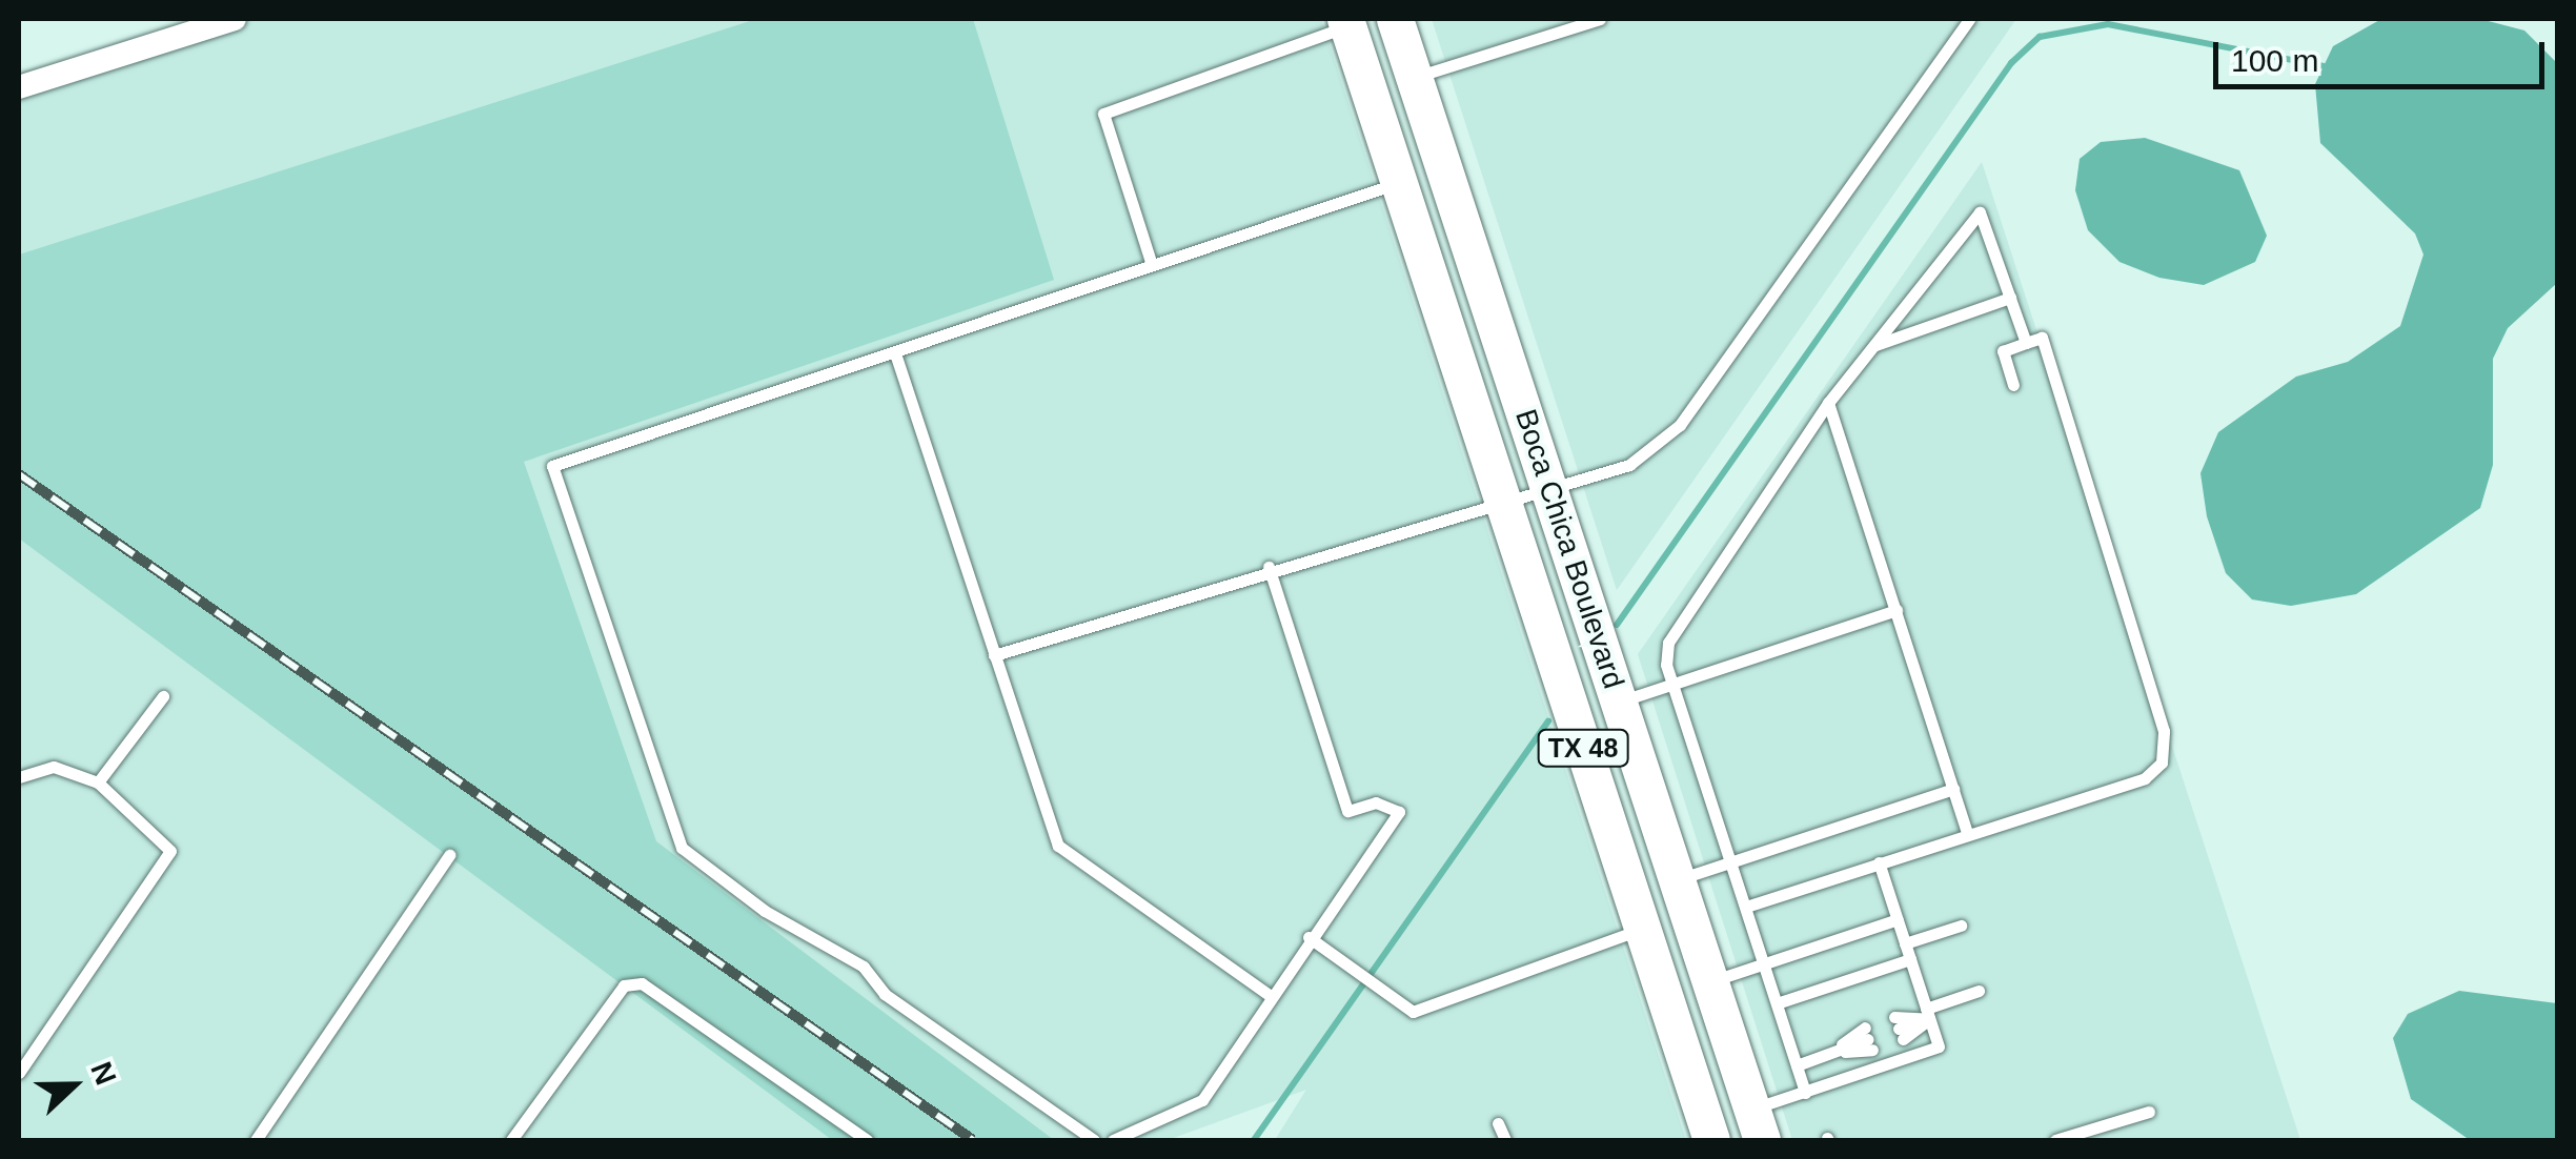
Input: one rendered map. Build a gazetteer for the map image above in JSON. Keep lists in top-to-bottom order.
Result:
{
  "streets": {
    "main road": ["Boca Chica Boulevard", "TX 48"]
  },
  "scale_bar": "100 m",
  "north": "right"
}
